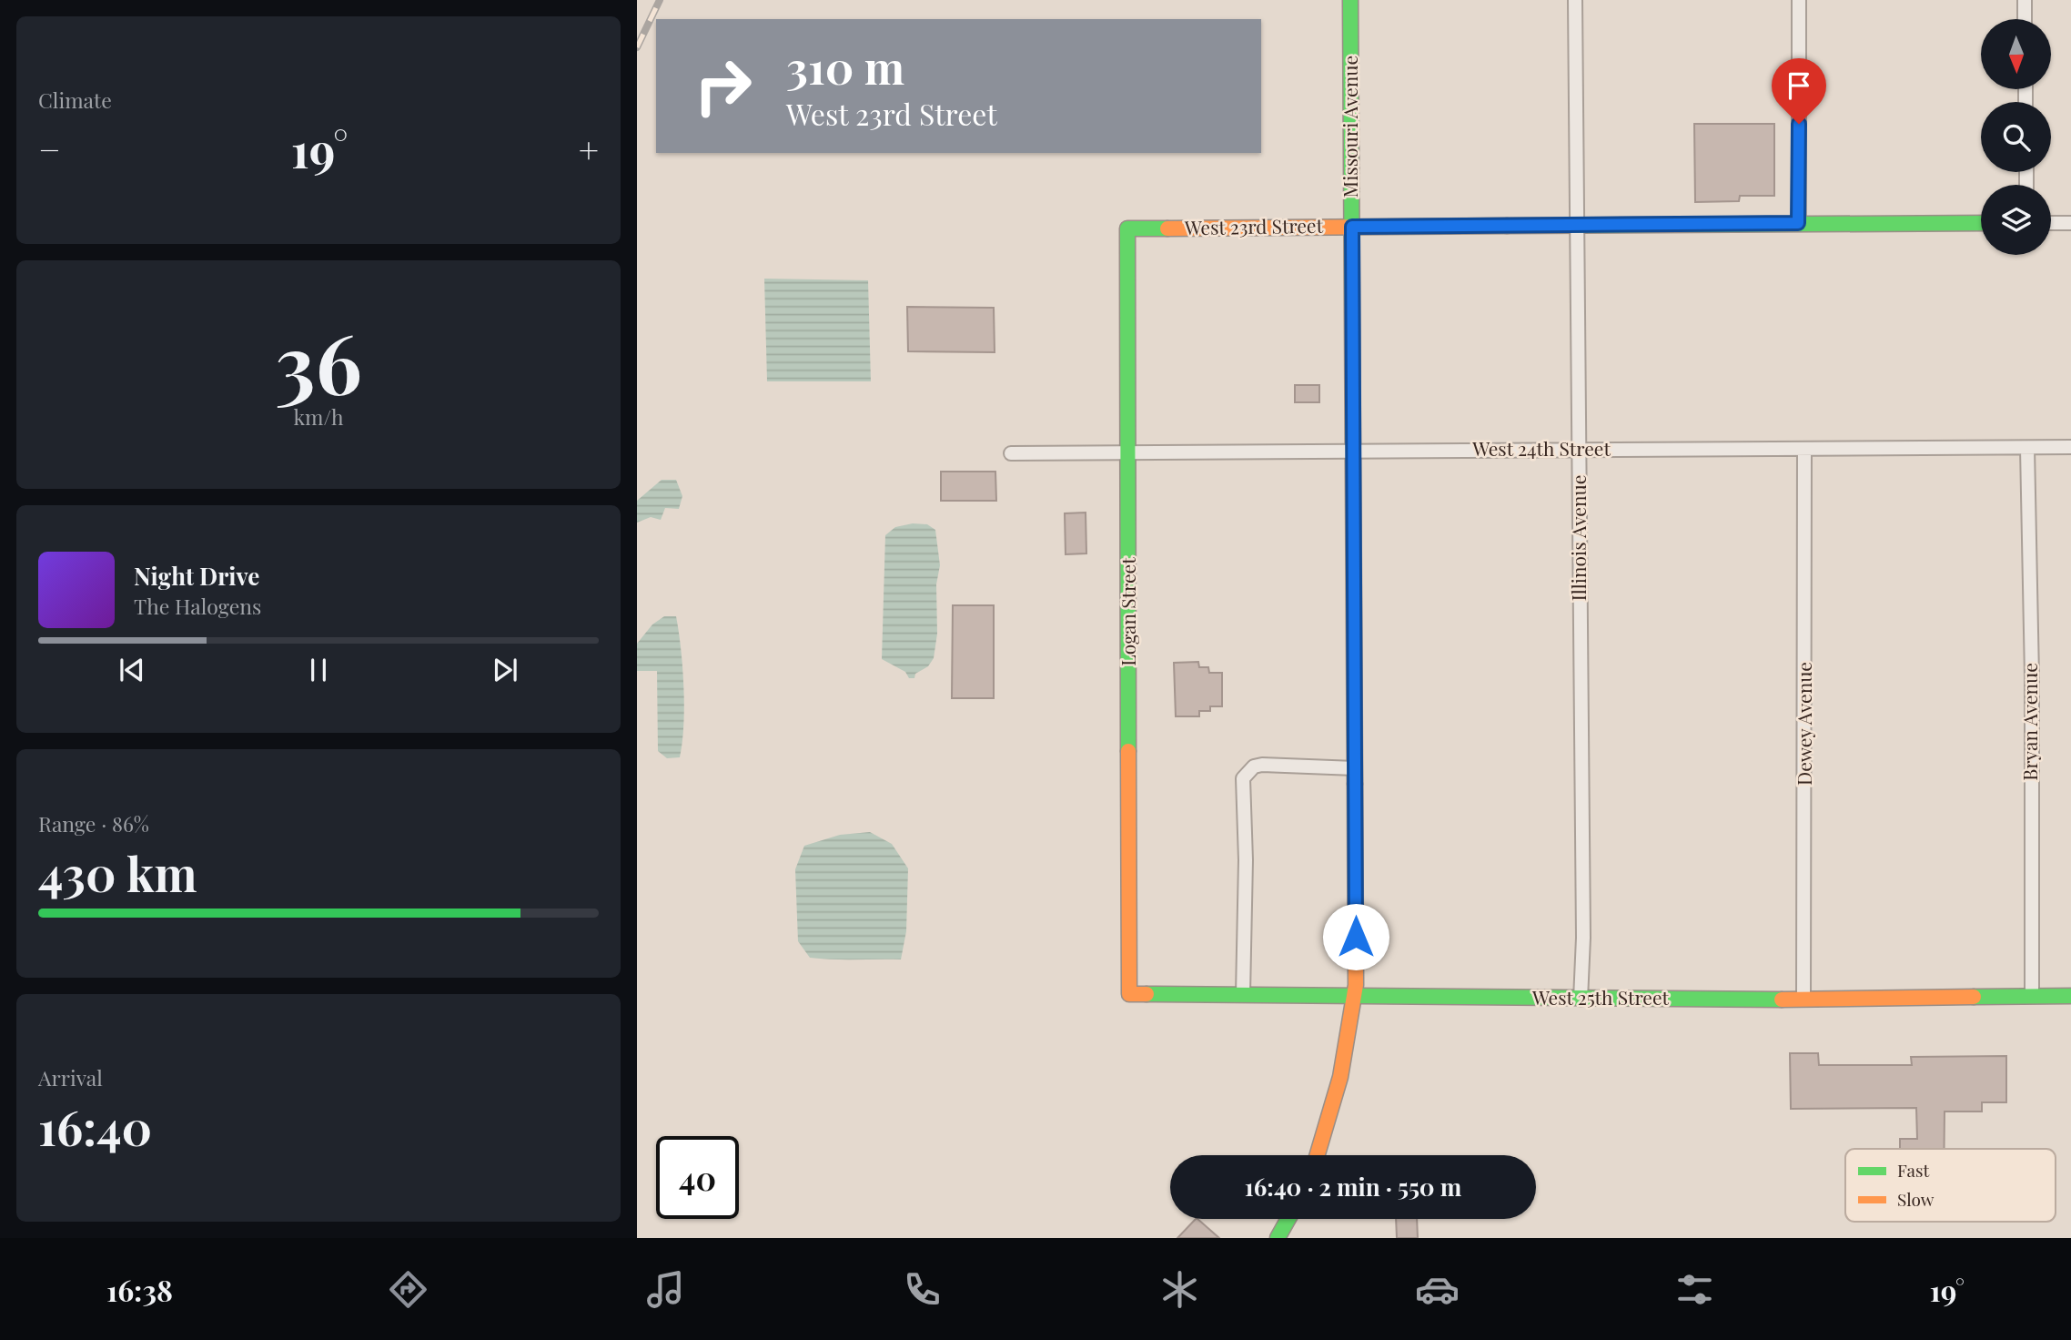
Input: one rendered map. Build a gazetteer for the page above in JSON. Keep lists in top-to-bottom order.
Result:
{
  "streets": {
    "street": [
      "Missouri Avenue",
      "West 23rd Street",
      "West 24th Street",
      "Illinois Avenue",
      "Logan Street",
      "Bryan Avenue",
      "Dewey Avenue",
      "West 25th Street"
    ]
  },
  "crossings": [
    ["Missouri Avenue", "West 23rd Street"],
    ["Missouri Avenue", "West 24th Street"],
    ["Missouri Avenue", "West 25th Street"],
    ["West 23rd Street", "Illinois Avenue"],
    ["West 23rd Street", "Logan Street"],
    ["West 24th Street", "Illinois Avenue"],
    ["West 24th Street", "Logan Street"],
    ["West 24th Street", "Bryan Avenue"],
    ["West 24th Street", "Dewey Avenue"],
    ["Illinois Avenue", "West 25th Street"],
    ["Logan Street", "West 25th Street"],
    ["Bryan Avenue", "West 25th Street"],
    ["Dewey Avenue", "West 25th Street"]
  ],
  "legend": ["Fast", "Slow"],
  "north": "bottom",
  "page": {
    "tile": [
      "Climate",
      ["36", "km/h"],
      ["Range · 86%", "430 km"],
      ["Arrival", "16:40"]
    ],
    "turn": ["310 m", "West 23rd Street"],
    "heat": ["−", "19°", "+"],
    "song": ["Night Drive", "The Halogens"],
    "limit": "40",
    "trip": "16:40 · 2 min · 550 m",
    "tabs": ["16:38", "19°"]
  }
}
